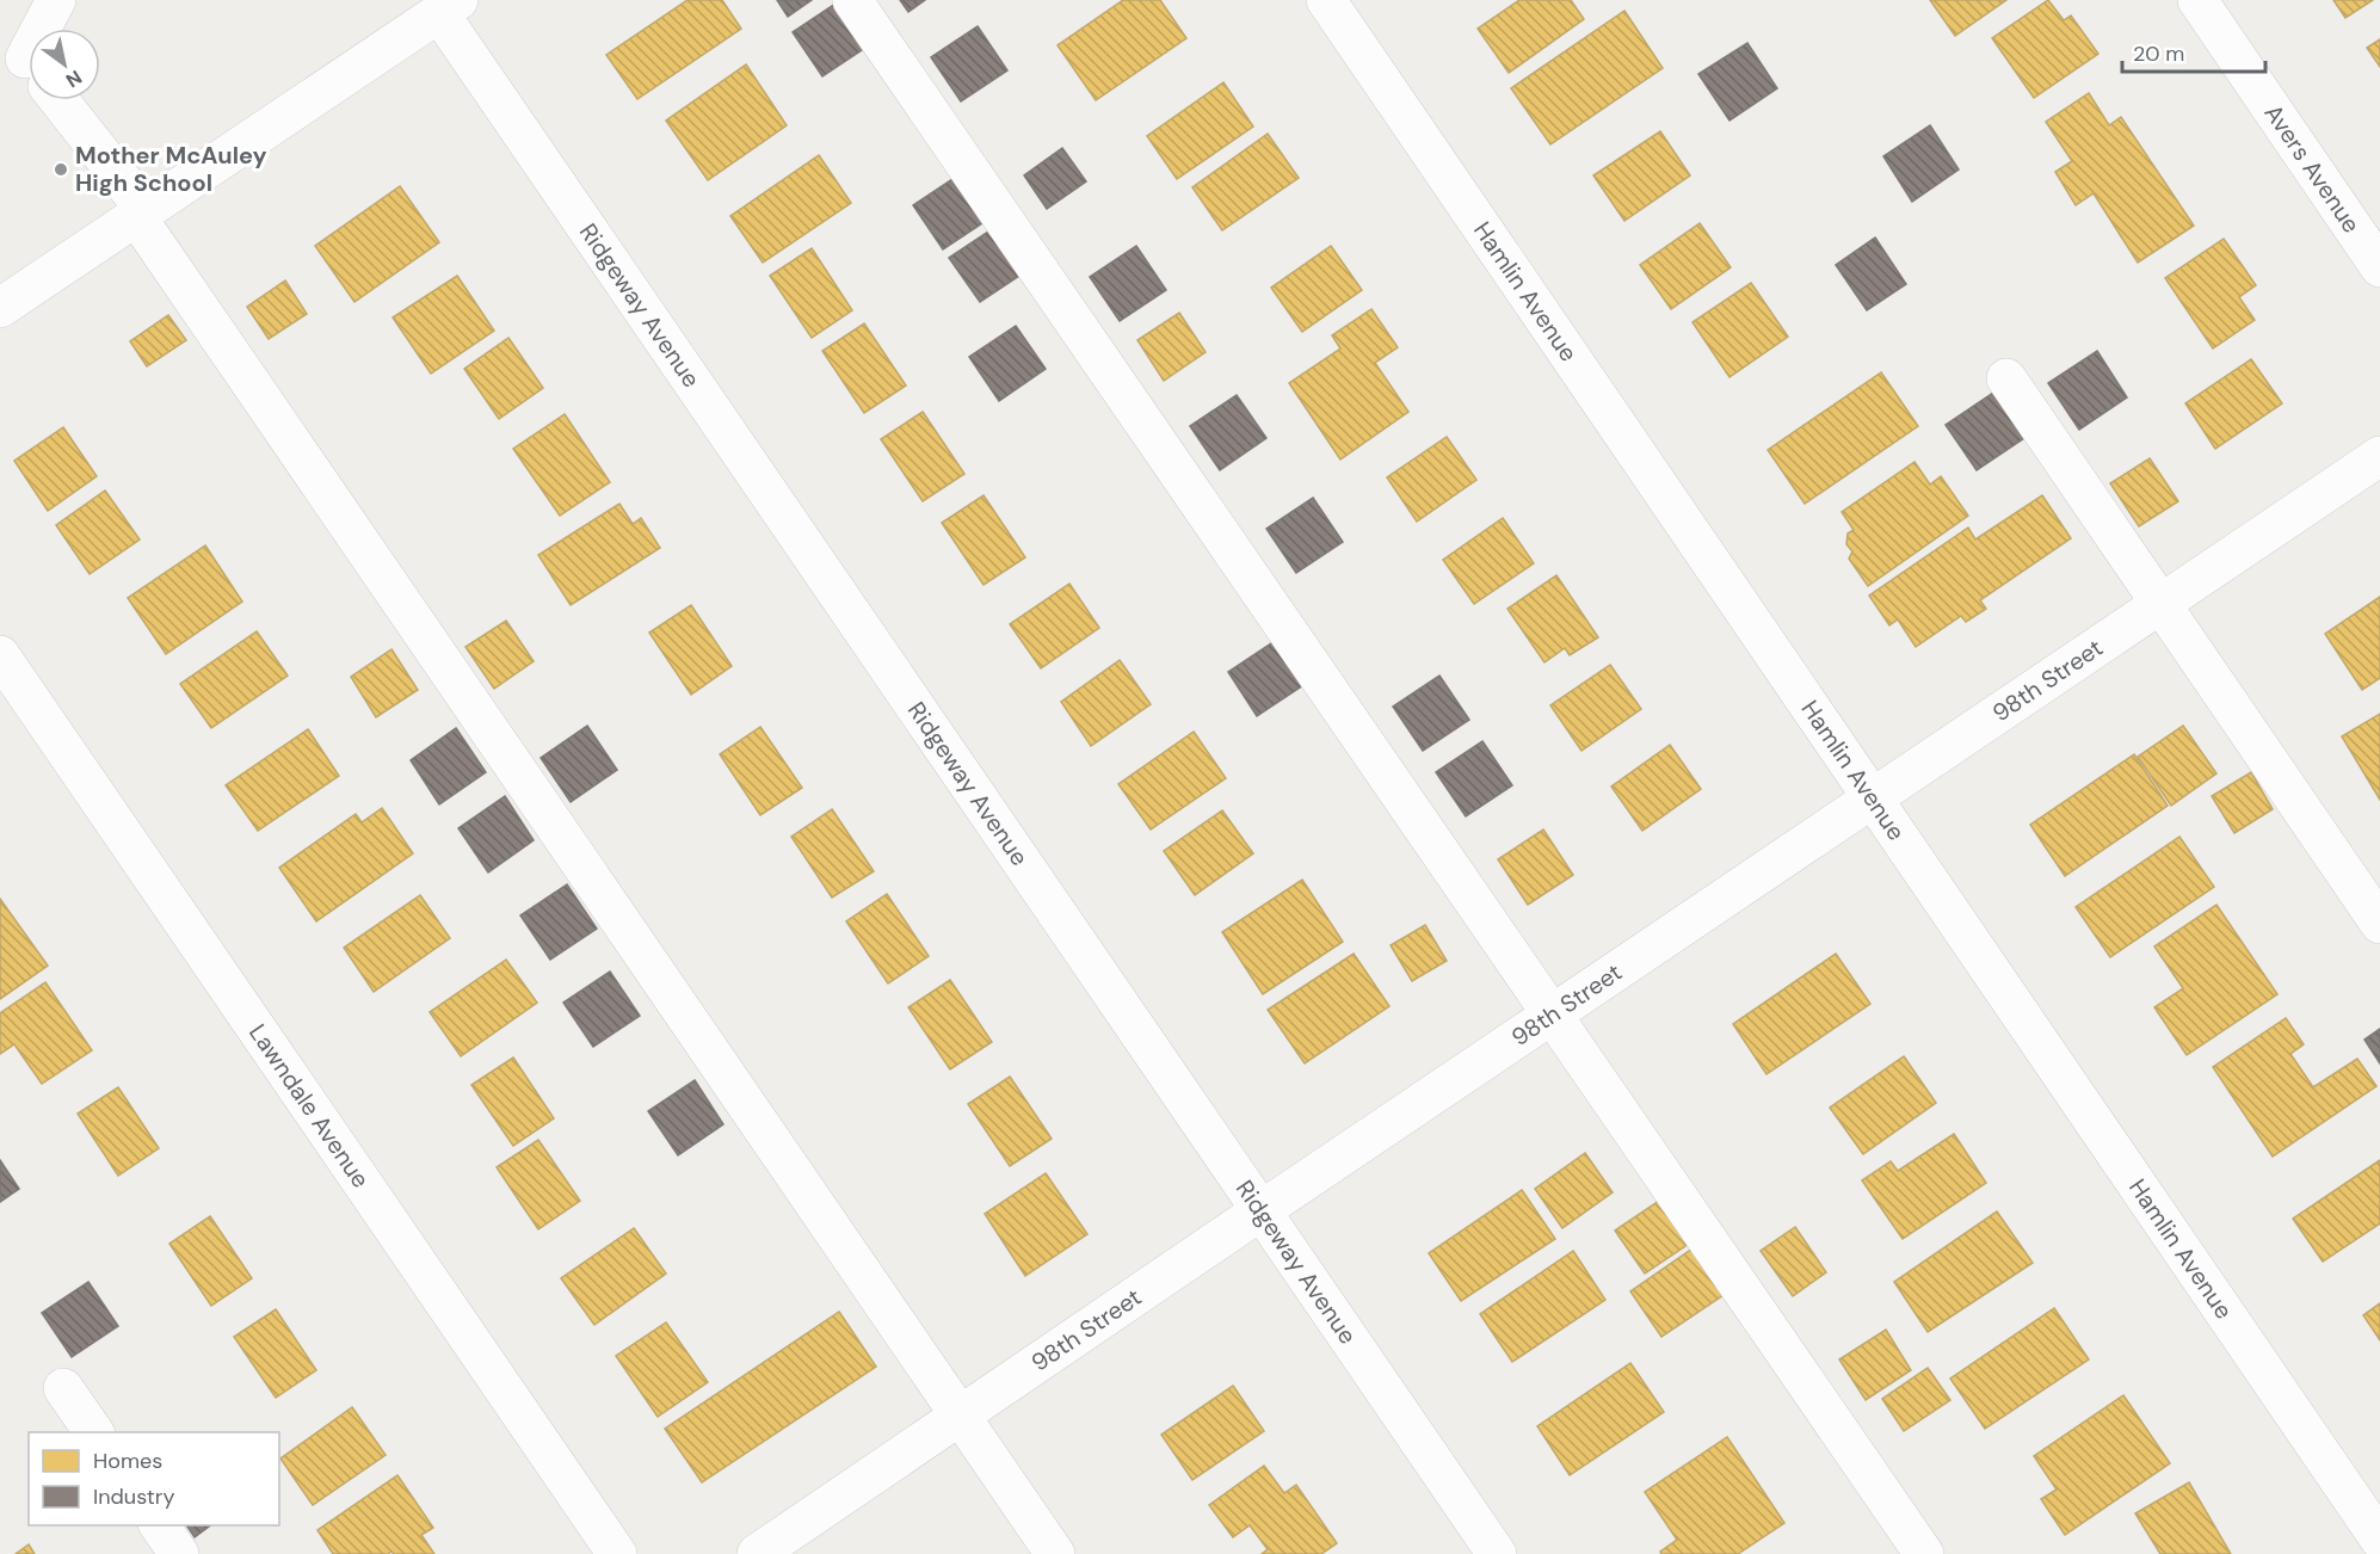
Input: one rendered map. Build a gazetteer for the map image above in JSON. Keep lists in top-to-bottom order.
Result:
{
  "streets": {
    "street": [
      "Avers Avenue",
      "Hamlin Avenue",
      "Ridgeway Avenue",
      "98th Street",
      "Lawndale Avenue"
    ]
  },
  "crossings": [
    ["Hamlin Avenue", "98th Street"],
    ["Ridgeway Avenue", "98th Street"]
  ],
  "places": ["Mother McAuley High School"],
  "legend": ["Homes", "Industry"],
  "scale_bar": "20 m",
  "north": "bottom right"
}
